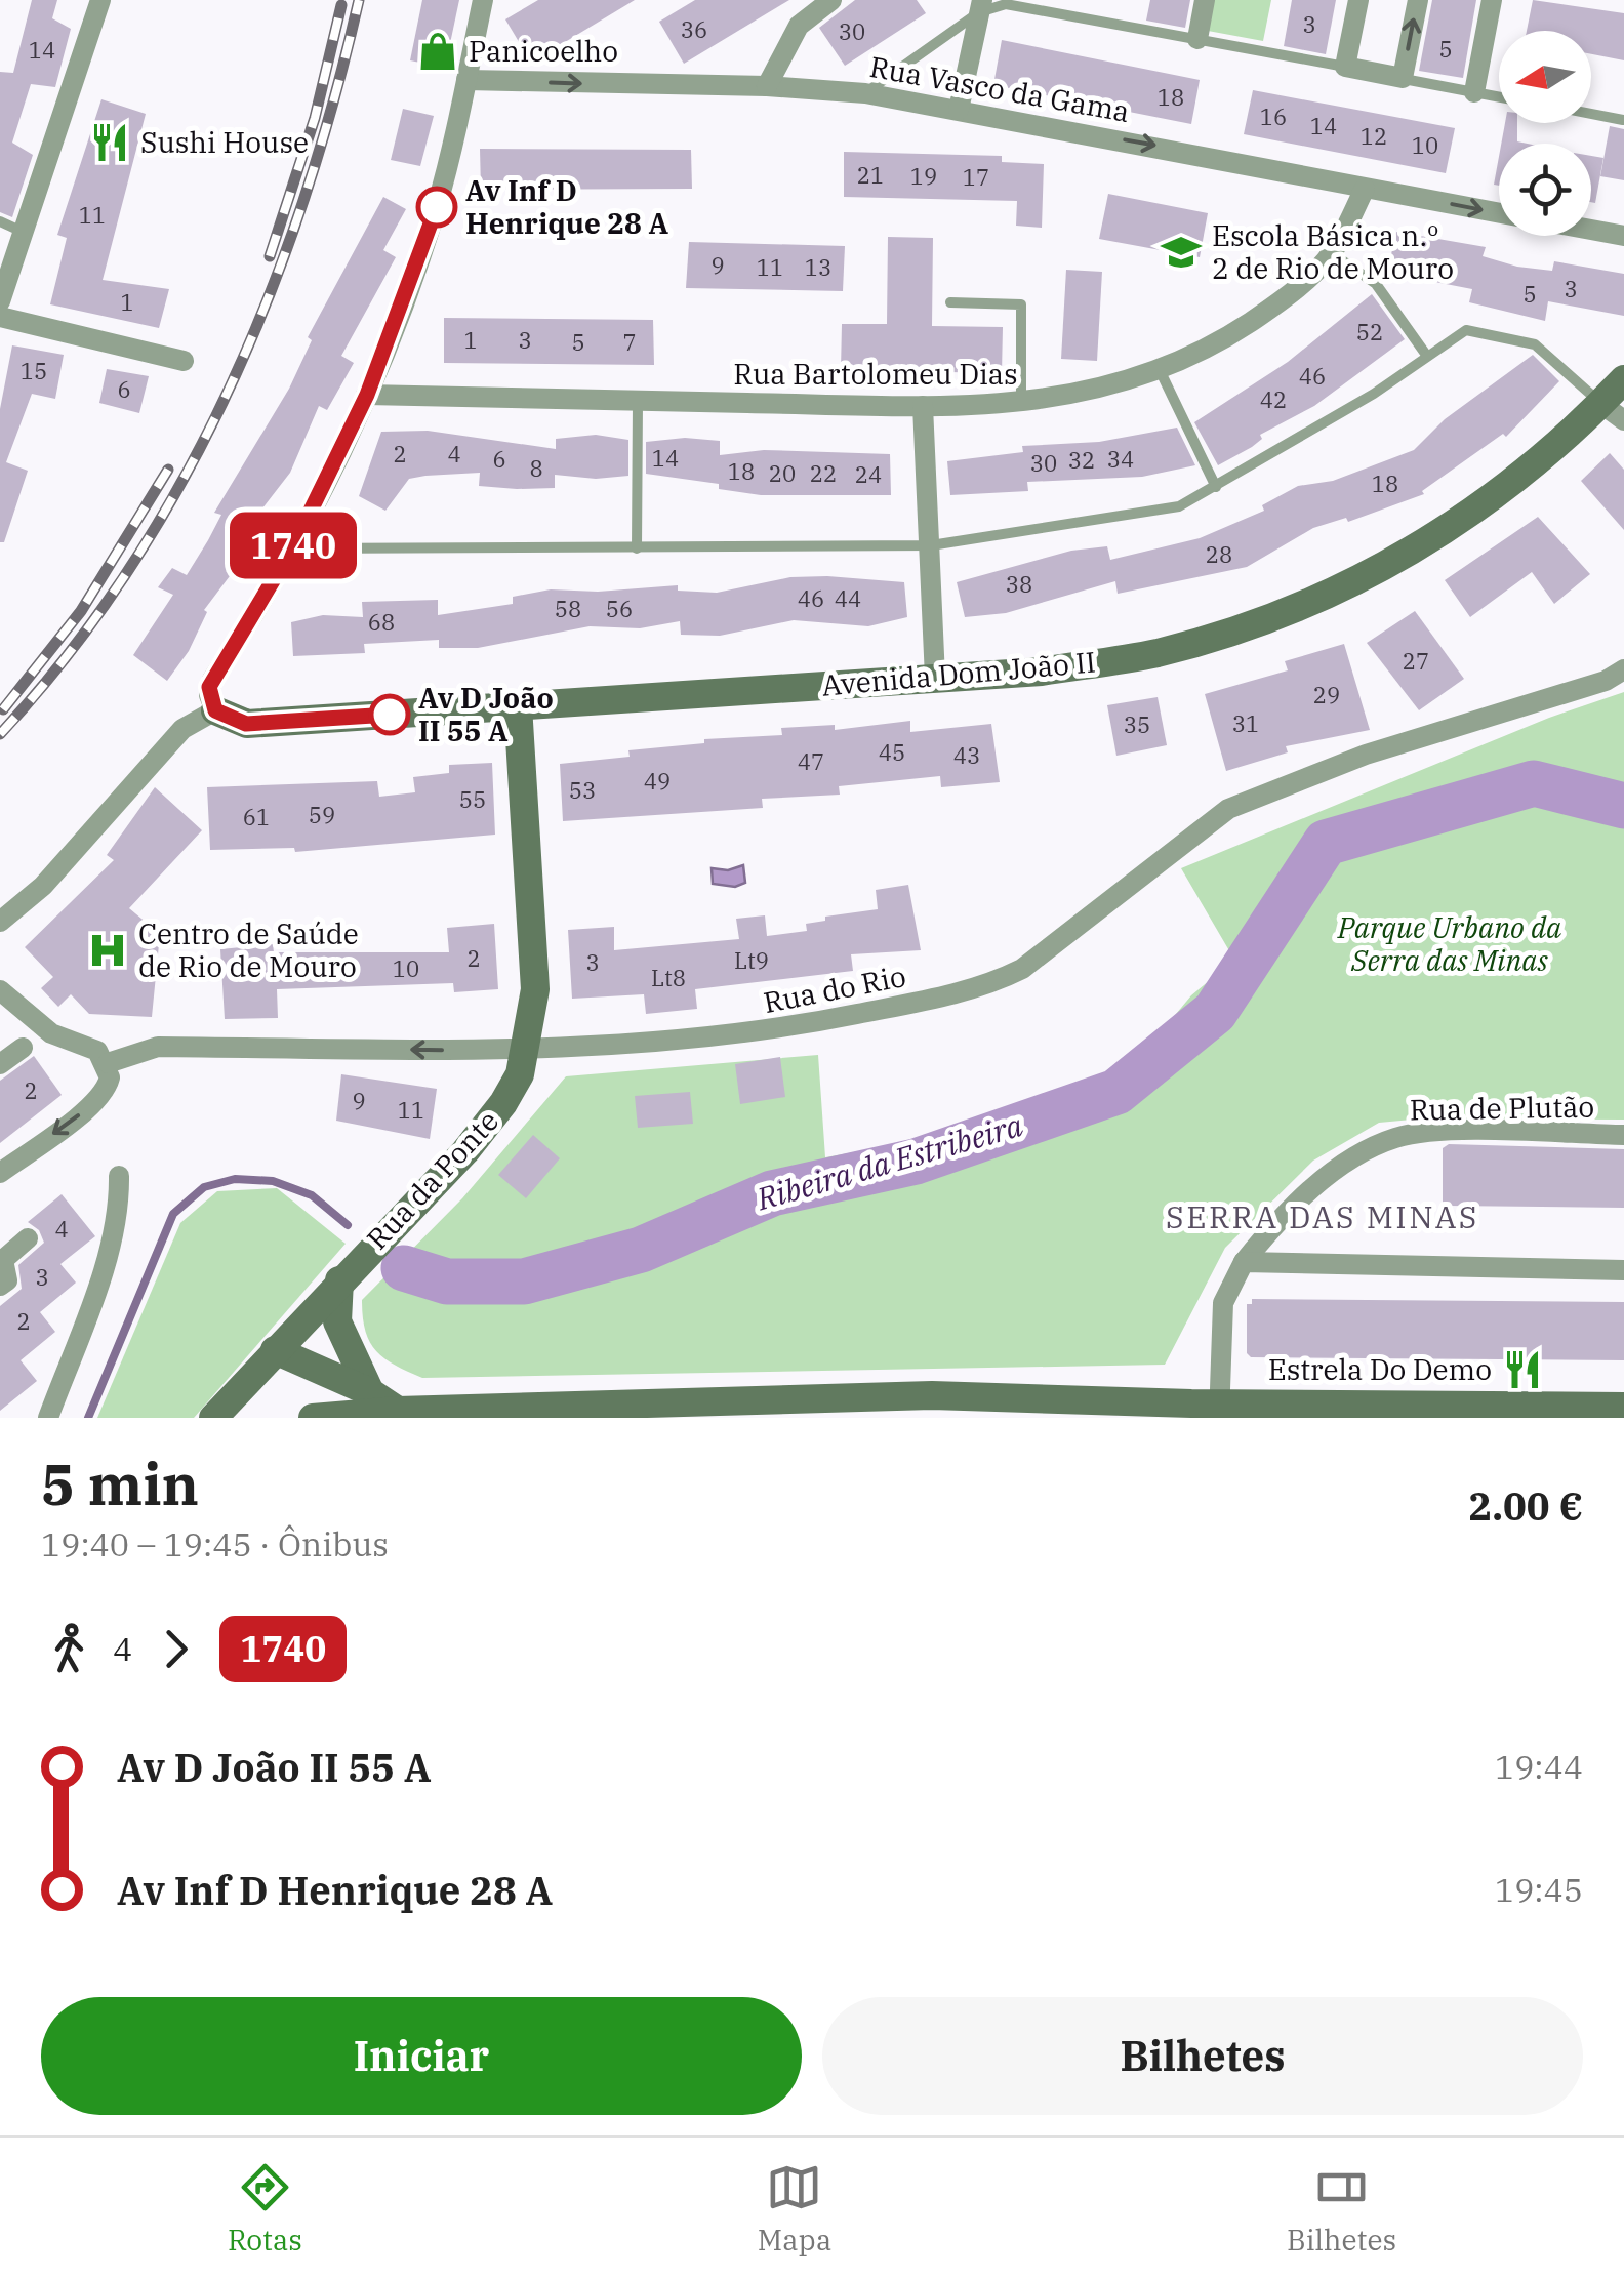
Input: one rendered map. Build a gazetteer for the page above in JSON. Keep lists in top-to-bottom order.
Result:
{
  "streets": {
    "street": [
      "Rua Vasco da Gama",
      "Rua Bartolomeu Dias",
      "Avenida Dom João II",
      "Rua do Rio",
      "Rua de Plutão",
      "Rua da Ponte"
    ]
  },
  "crossings": [
    ["Rua Vasco da Gama", "Rua Bartolomeu Dias"],
    ["Avenida Dom João II", "Rua da Ponte"],
    ["Rua do Rio", "Rua da Ponte"]
  ],
  "one_way": ["Rua Vasco da Gama"],
  "districts": ["SERRA DAS MINAS"],
  "water": ["Ribeira da Estribeira"],
  "parks": ["Parque Urbano da Serra das Minas"],
  "places": {
    "shop": ["Panicoelho"],
    "restaurant": ["Sushi House", "Estrela Do Demo"],
    "other": ["Av Inf D Henrique 28 A", "Av D João II 55 A"],
    "school or university": ["Escola Básica n.º 2 de Rio de Mouro"],
    "hospital": ["Centro de Saúde de Rio de Mouro"]
  },
  "lines": ["bus line 1740"],
  "house_numbers": [
    "3",
    "36",
    "30",
    "5",
    "14",
    "18",
    "16",
    "14",
    "12",
    "10",
    "21",
    "19",
    "17",
    "11",
    "9",
    "11",
    "13",
    "3",
    "5",
    "1",
    "52",
    "1",
    "3",
    "5",
    "7",
    "15",
    "46",
    "6",
    "42",
    "2",
    "4",
    "14",
    "6",
    "34",
    "32",
    "30",
    "8",
    "18",
    "20",
    "22",
    "24",
    "18",
    "28",
    "38",
    "46",
    "44",
    "58",
    "56",
    "68",
    "27",
    "29",
    "31",
    "35",
    "45",
    "43",
    "47",
    "49",
    "53",
    "55",
    "59",
    "61",
    "2",
    "Lt9",
    "3",
    "10",
    "Lt8",
    "2",
    "9",
    "11",
    "4",
    "3",
    "2"
  ],
  "north": "left",
  "page": {
    "on_map": "1740",
    "heading": ["5 min", "19:40 – 19:45 · Ônibus", "2.00 €"],
    "legs": ["4", "1740"],
    "list": [
      {
        "name": "Av D João II 55 A",
        "value": "19:44"
      },
      {
        "name": "Av Inf D Henrique 28 A",
        "value": "19:45"
      }
    ],
    "buttons": ["Iniciar", "Bilhetes"],
    "tabs": ["Rotas", "Mapa", "Bilhetes"]
  }
}
